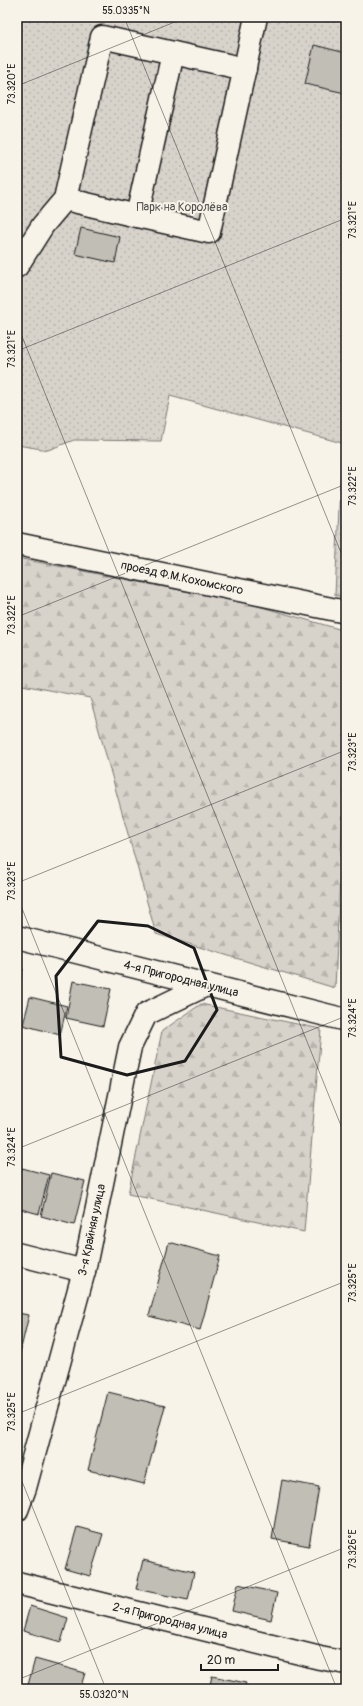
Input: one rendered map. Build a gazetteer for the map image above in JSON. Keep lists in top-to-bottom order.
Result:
{
  "streets": {
    "street": [
      "проезд Ф.М.Кохомского",
      "4-я Пригородная улица",
      "3-я Крайняя улица",
      "2-я Пригородная улица"
    ]
  },
  "crossings": [
    ["4-я Пригородная улица", "3-я Крайняя улица"]
  ],
  "parks": ["Парк на Королёва"],
  "scale_bar": "20 m",
  "coordinates": [
    "55.0335°N",
    "73.320°E",
    "73.321°E",
    "73.322°E",
    "73.323°E",
    "73.324°E",
    "73.325°E",
    "73.326°E",
    "55.0320°N"
  ]
}
